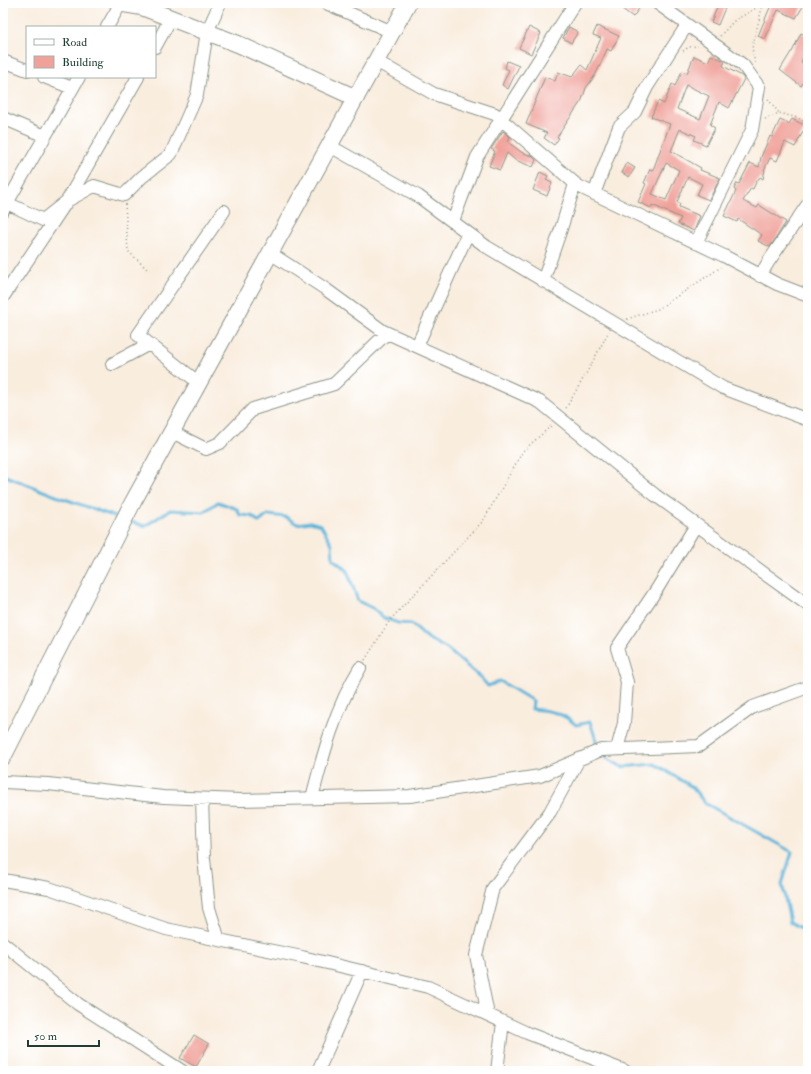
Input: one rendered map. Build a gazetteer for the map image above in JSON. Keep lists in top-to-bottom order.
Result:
{
  "legend": ["Road", "Building"],
  "scale_bar": "50 m"
}
